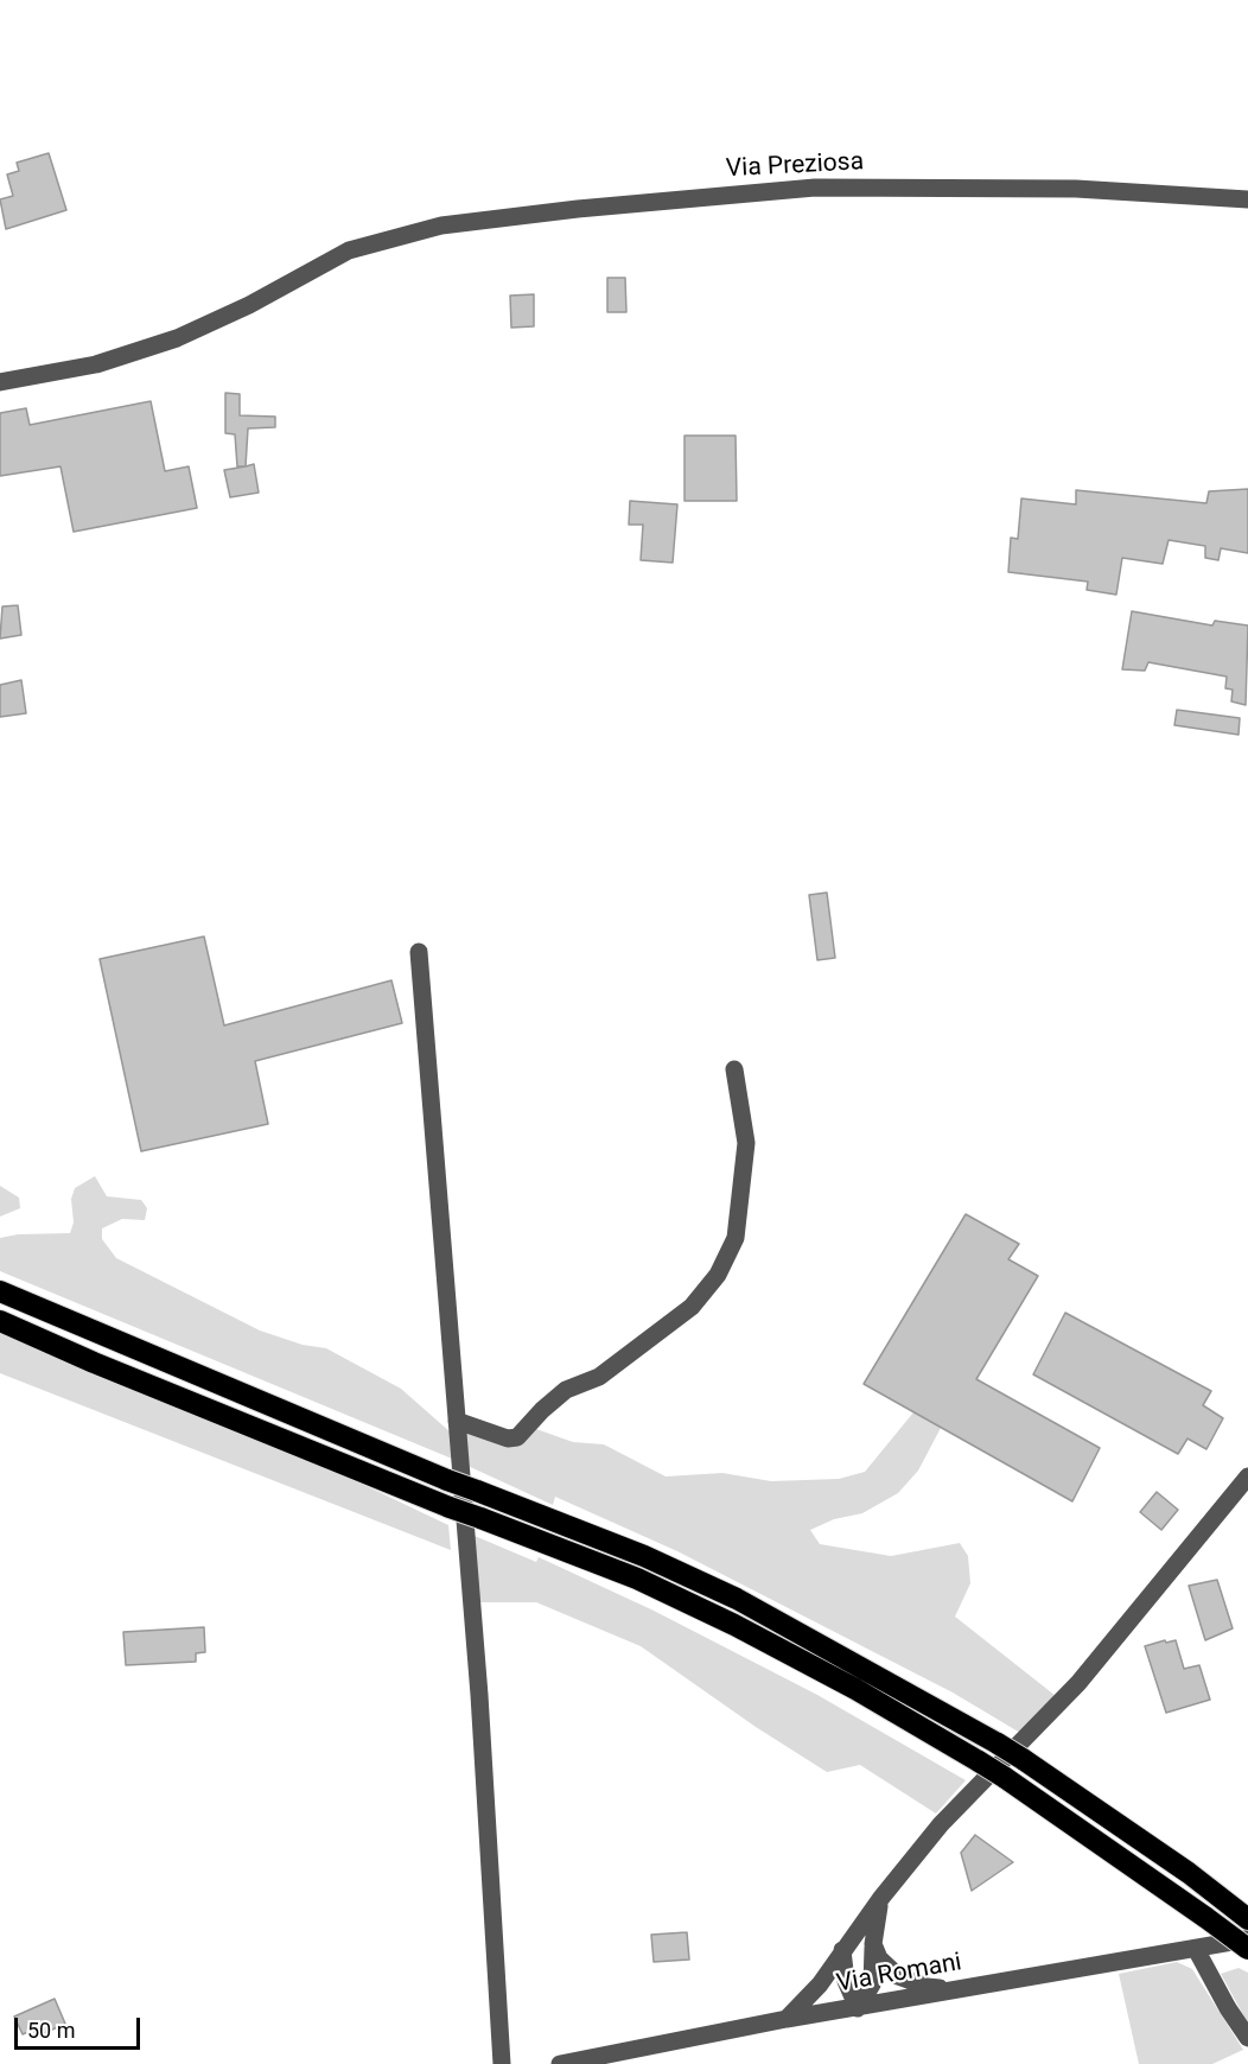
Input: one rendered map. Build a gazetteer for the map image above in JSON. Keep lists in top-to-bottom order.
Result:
{
  "streets": {
    "street": ["Via Preziosa", "Via Romani"]
  },
  "scale_bar": "50 m"
}
